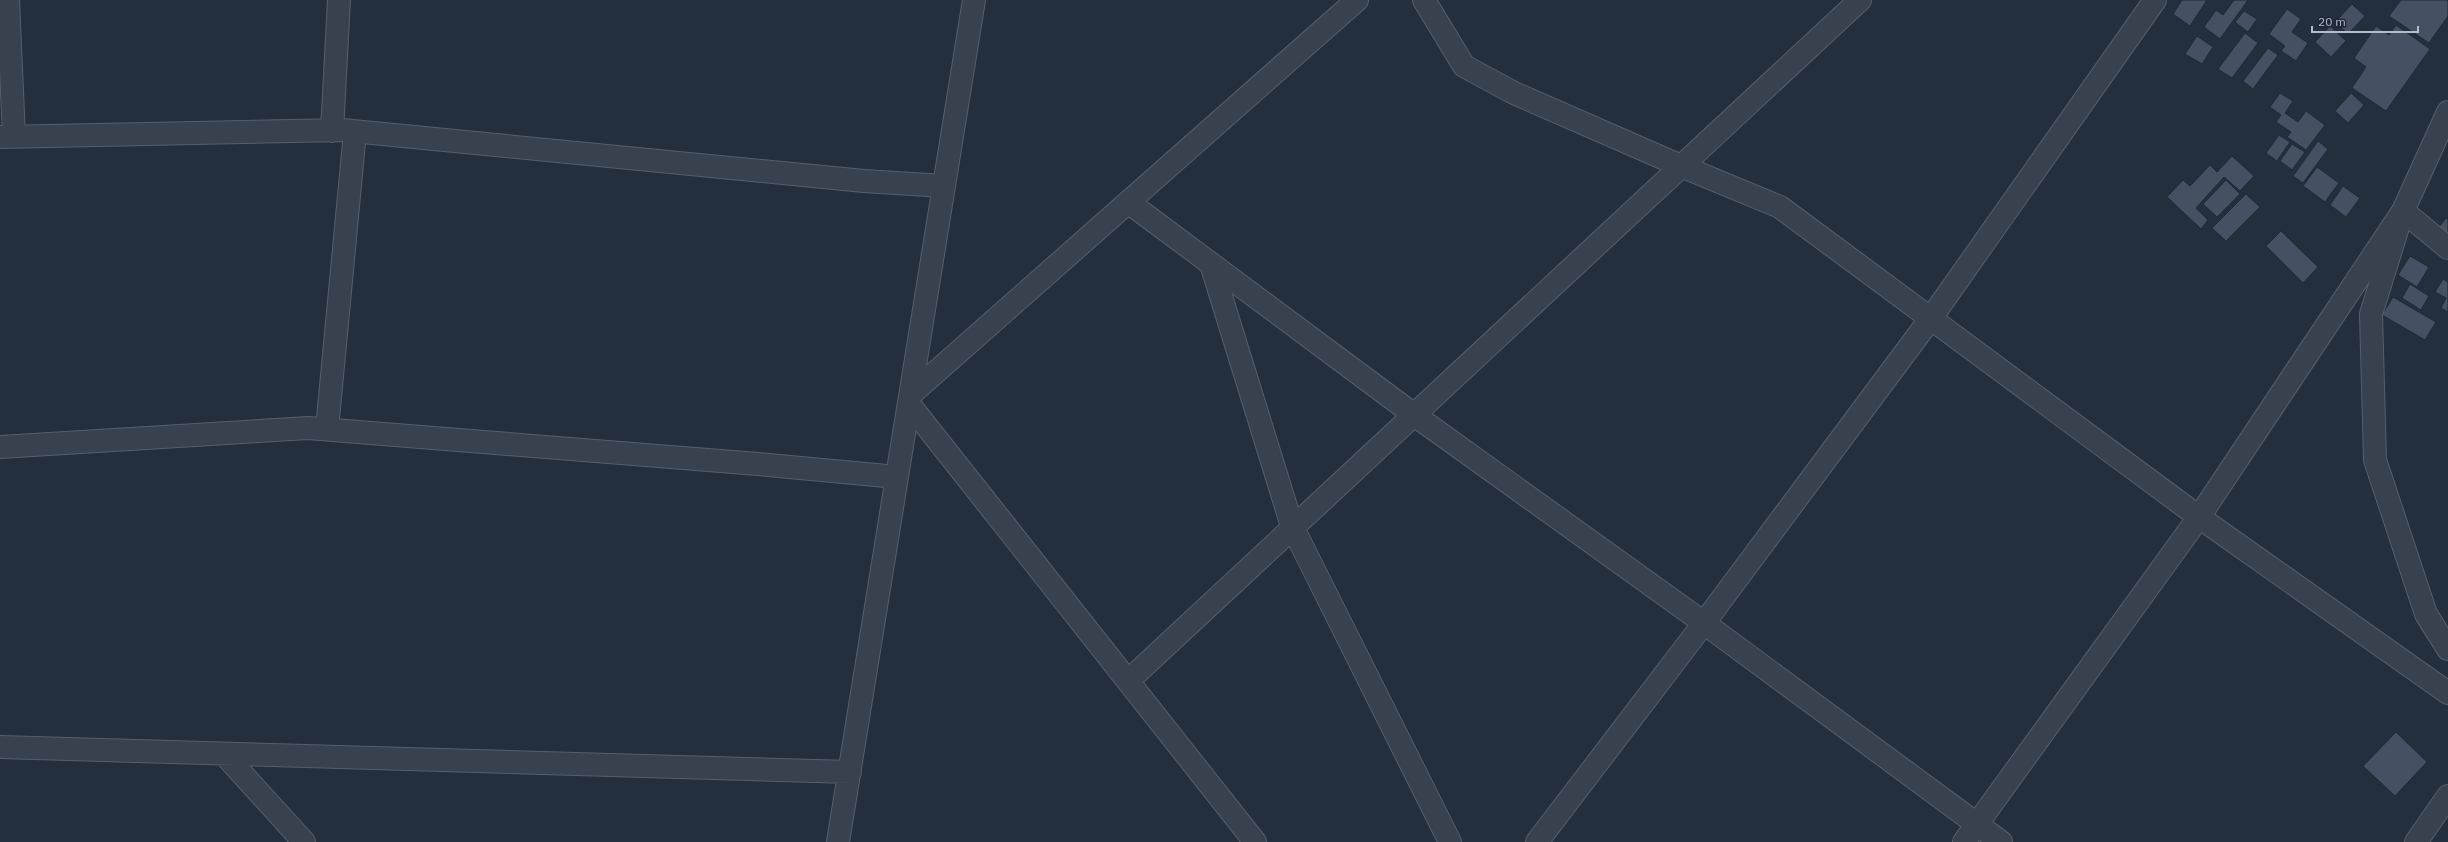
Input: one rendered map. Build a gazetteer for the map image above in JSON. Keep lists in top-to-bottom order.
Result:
{
  "scale_bar": "20 m"
}
